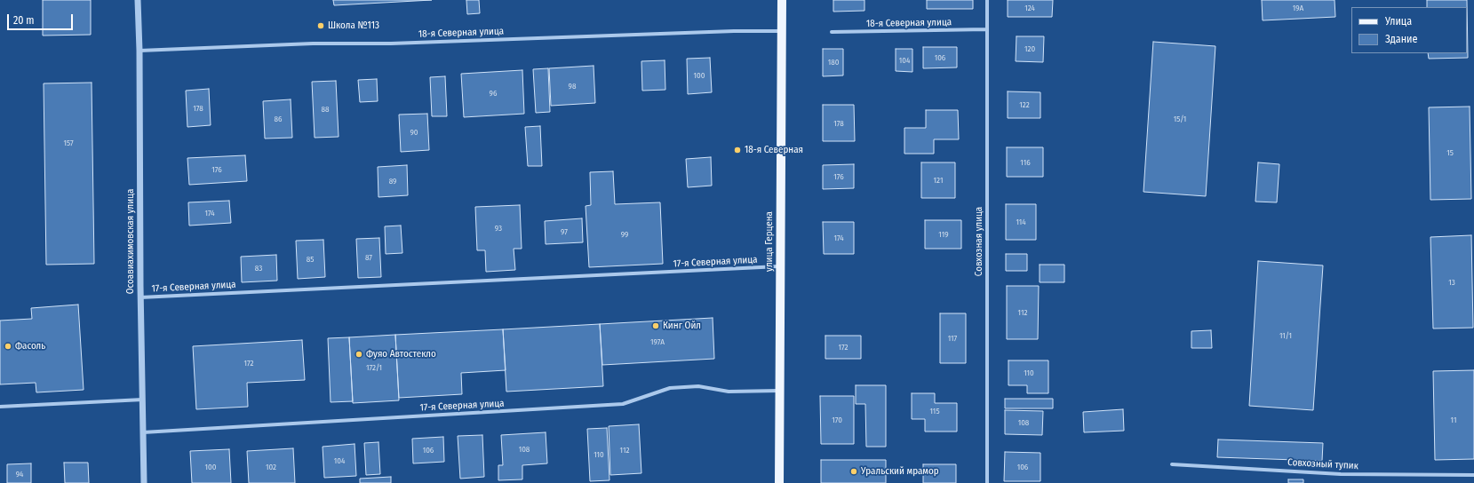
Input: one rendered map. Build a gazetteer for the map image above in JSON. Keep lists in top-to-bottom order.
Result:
{
  "streets": {
    "main road": ["улица Герцена"],
    "street": [
      "18-я Северная улица",
      "Осоавиахимовская улица",
      "Совхозная улица",
      "17-я Северная улица",
      "Совхозный тупик"
    ]
  },
  "crossings": [
    ["18-я Северная улица", "Осоавиахимовская улица"],
    ["18-я Северная улица", "улица Герцена"],
    ["18-я Северная улица", "Совхозная улица"],
    ["Осоавиахимовская улица", "17-я Северная улица"],
    ["улица Герцена", "17-я Северная улица"]
  ],
  "places": [
    "Школа №113",
    "18-я Северная",
    "Кинг Ойл",
    "Фасоль",
    "Фуяо Автостекло",
    "Уральский мрамор"
  ],
  "house_numbers": [
    "124",
    "19А",
    "120",
    "106",
    "104",
    "180",
    "100",
    "98",
    "96",
    "122",
    "178",
    "88",
    "86",
    "15/1",
    "178",
    "90",
    "157",
    "15",
    "116",
    "176",
    "176",
    "121",
    "89",
    "174",
    "114",
    "93",
    "97",
    "99",
    "119",
    "174",
    "87",
    "85",
    "83",
    "13",
    "112",
    "11/1",
    "117",
    "197А",
    "172",
    "172",
    "172/1",
    "110",
    "115",
    "170",
    "11",
    "108",
    "108",
    "106",
    "112",
    "110",
    "104",
    "100",
    "102",
    "106",
    "94"
  ],
  "legend": ["Улица", "Здание"],
  "scale_bar": "20 m"
}
